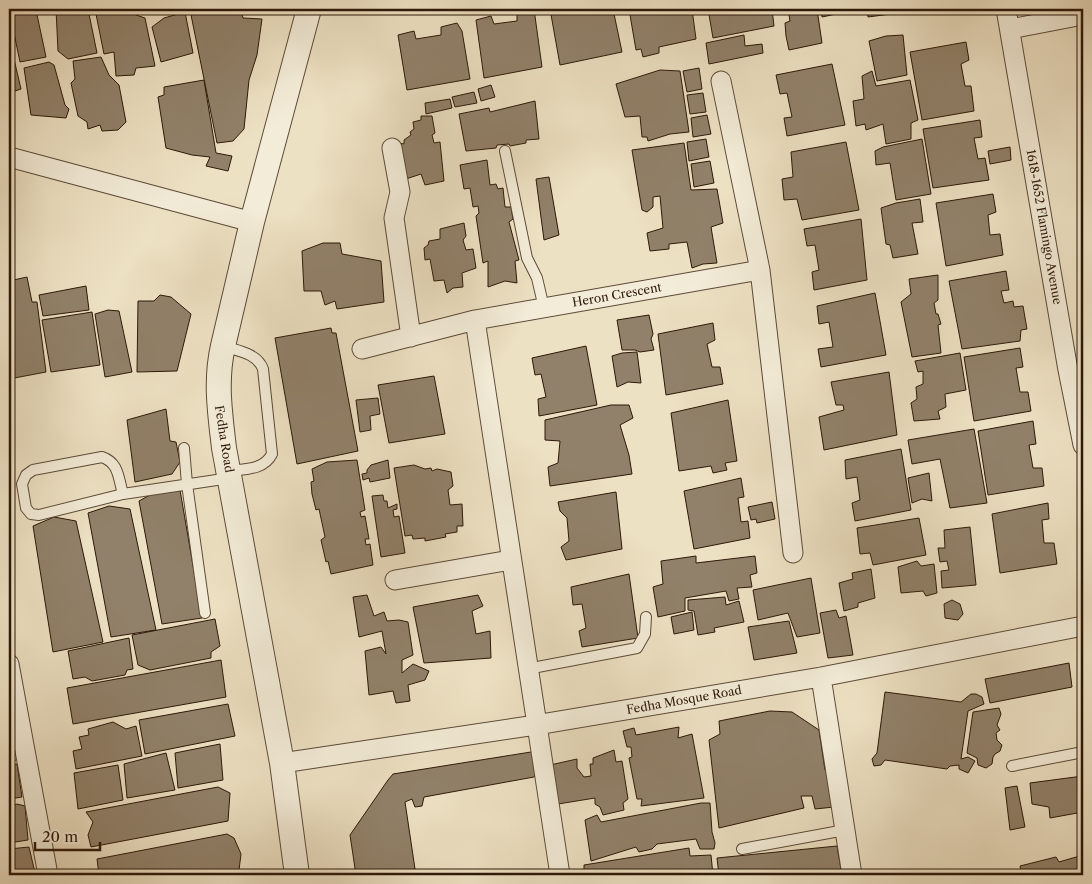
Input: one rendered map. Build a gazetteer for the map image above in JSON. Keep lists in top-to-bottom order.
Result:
{
  "streets": {
    "street": [
      "1618-1652 Flamingo Avenue",
      "Heron Crescent",
      "Fedha Road",
      "Fedha Mosque Road"
    ]
  },
  "crossings": [
    ["Fedha Road", "Fedha Mosque Road"]
  ],
  "scale_bar": "20 m"
}
